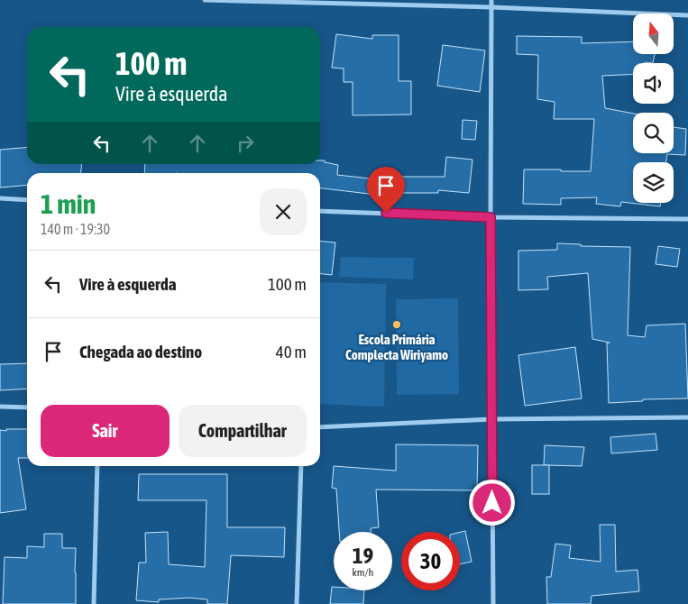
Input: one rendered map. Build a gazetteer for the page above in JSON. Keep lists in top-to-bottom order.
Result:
{
  "places": ["Escola Primária Complecta Wiriyamo"],
  "north": "top",
  "page": {
    "turn": ["100 m", "Vire à esquerda"],
    "heading": ["1 min", "140 m · 19:30"],
    "list": [
      {
        "name": "Vire à esquerda",
        "value": "100 m"
      },
      {
        "name": "Chegada ao destino",
        "value": "40 m"
      }
    ],
    "buttons": ["Sair", "Compartilhar"],
    "speed": "19 km/h",
    "limit": "30"
  }
}
